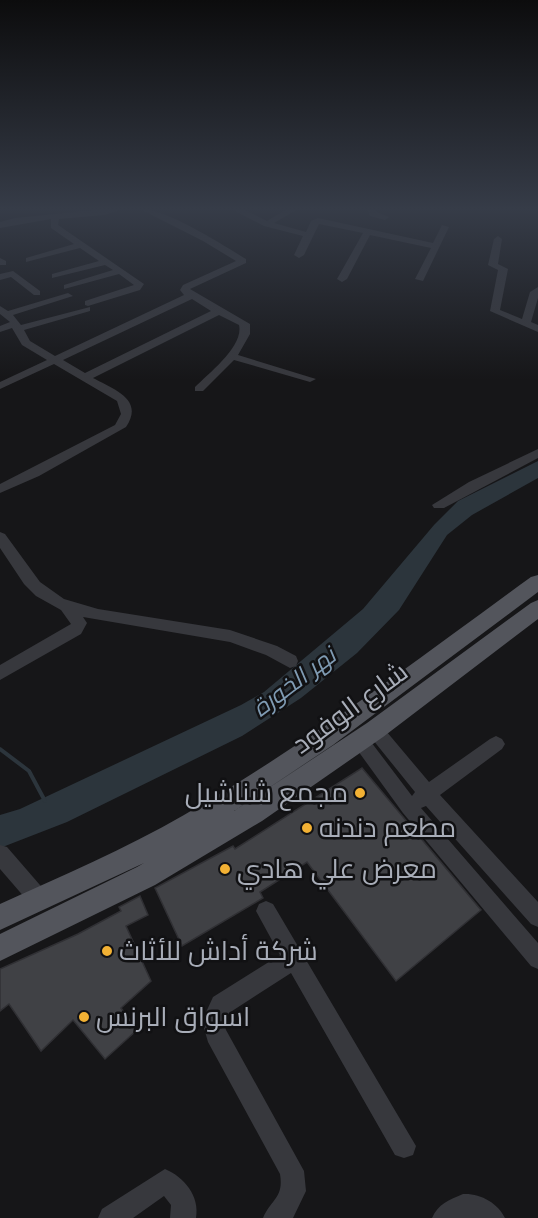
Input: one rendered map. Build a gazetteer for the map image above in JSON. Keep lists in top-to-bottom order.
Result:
{
  "streets": {
    "main road": ["شارع الوفود"]
  },
  "water": ["نهر الخورة"],
  "places": [
    "مجمع شناشيل",
    "مطعم دندنه",
    "معرض علي هادي",
    "شركة أداش للأثاث",
    "اسواق البرنس"
  ]
}
